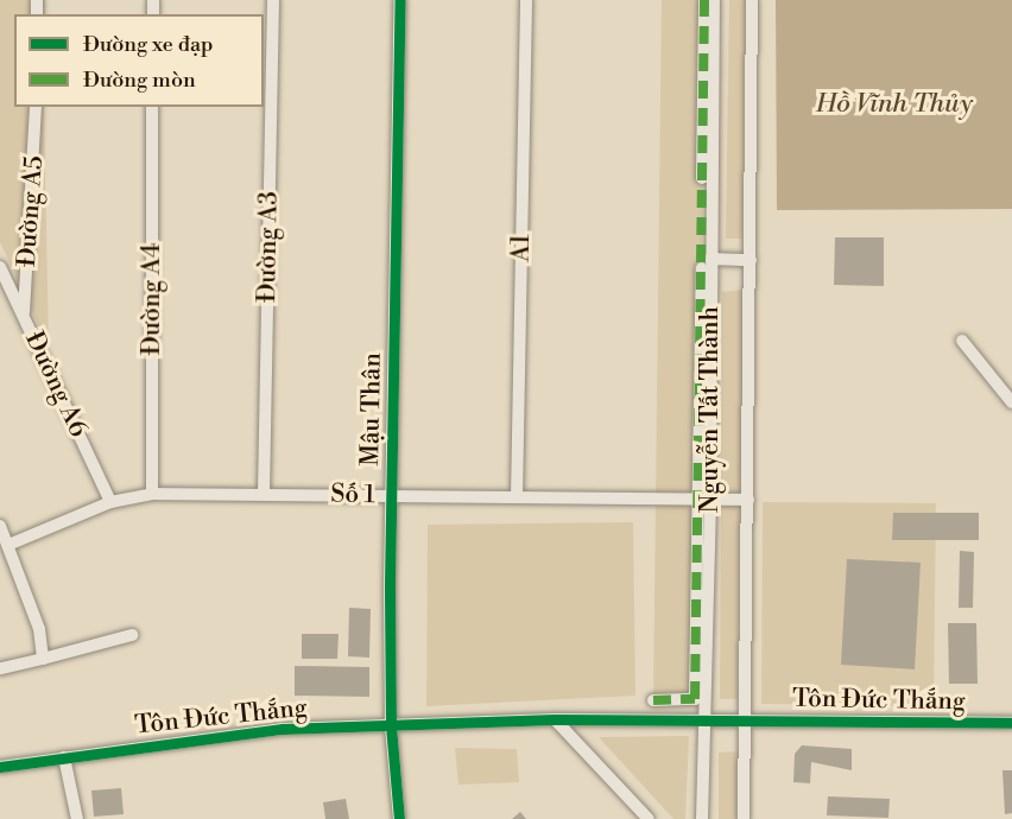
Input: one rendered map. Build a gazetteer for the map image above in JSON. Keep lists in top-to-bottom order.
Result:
{
  "streets": {
    "street": [
      "Đường A5",
      "Đường A3",
      "A1",
      "Đường A4",
      "Đường A6",
      "Mậu Thân",
      "Nguyễn Tất Thành",
      "Số 1",
      "Tôn Đức Thắng"
    ]
  },
  "crossings": [
    ["Đường A5", "Đường A6"],
    ["Đường A3", "Số 1"],
    ["A1", "Số 1"],
    ["Đường A4", "Số 1"],
    ["Đường A6", "Số 1"],
    ["Mậu Thân", "Số 1"],
    ["Mậu Thân", "Tôn Đức Thắng"],
    ["Nguyễn Tất Thành", "Số 1"],
    ["Nguyễn Tất Thành", "Tôn Đức Thắng"]
  ],
  "water": ["Hồ Vĩnh Thủy"],
  "legend": ["Đường xe đạp", "Đường mòn"]
}
